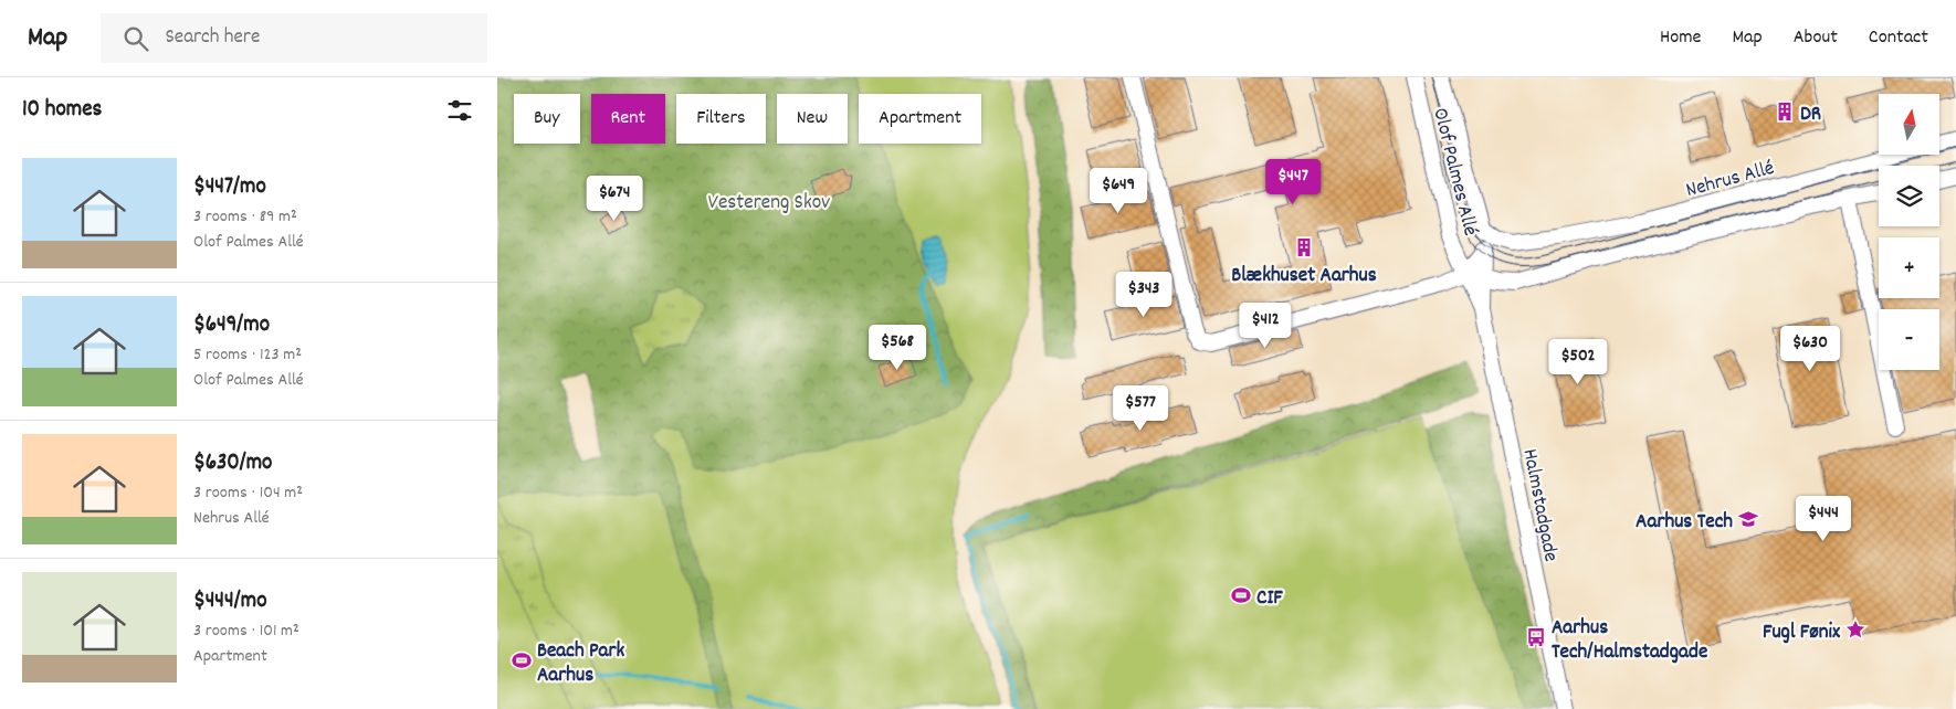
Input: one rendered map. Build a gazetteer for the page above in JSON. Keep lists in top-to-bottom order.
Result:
{
  "streets": {
    "street": ["Olof Palmes Allé", "Nehrus Allé", "Halmstadgade"]
  },
  "crossings": [
    ["Olof Palmes Allé", "Nehrus Allé"],
    ["Olof Palmes Allé", "Halmstadgade"]
  ],
  "parks": ["Vestereng Skov"],
  "places": {
    "building": ["DR", "Blækhuset Aarhus"],
    "school or university": ["Aarhus Tech"],
    "sports": ["CIF", "Beach Park Aarhus"],
    "place": ["Fugl Fønix"],
    "bus stop": ["Aarhus Tech/Halmstadgade"]
  },
  "north": "top",
  "page": {
    "header": "Map",
    "search": "Search here",
    "nav": [
      "Home",
      "Map",
      "About",
      "Contact"
    ],
    "heading": "10 homes",
    "map_buttons": ["+", "−"],
    "chip": [
      "Buy",
      "Rent",
      "Filters",
      "New",
      "Apartment"
    ],
    "list": [
      {
        "name": "$447/mo",
        "note": "3 rooms · 89 m² · Olof Palmes Allé"
      },
      {
        "name": "$649/mo",
        "note": "5 rooms · 123 m² · Olof Palmes Allé"
      },
      {
        "name": "$630/mo",
        "note": "3 rooms · 104 m² · Nehrus Allé"
      },
      {
        "name": "$444/mo",
        "note": "3 rooms · 101 m² · Apartment"
      }
    ],
    "price": [
      "$447",
      "$649",
      "$674",
      "$343",
      "$412",
      "$568",
      "$630",
      "$502",
      "$577",
      "$444"
    ]
  }
}
